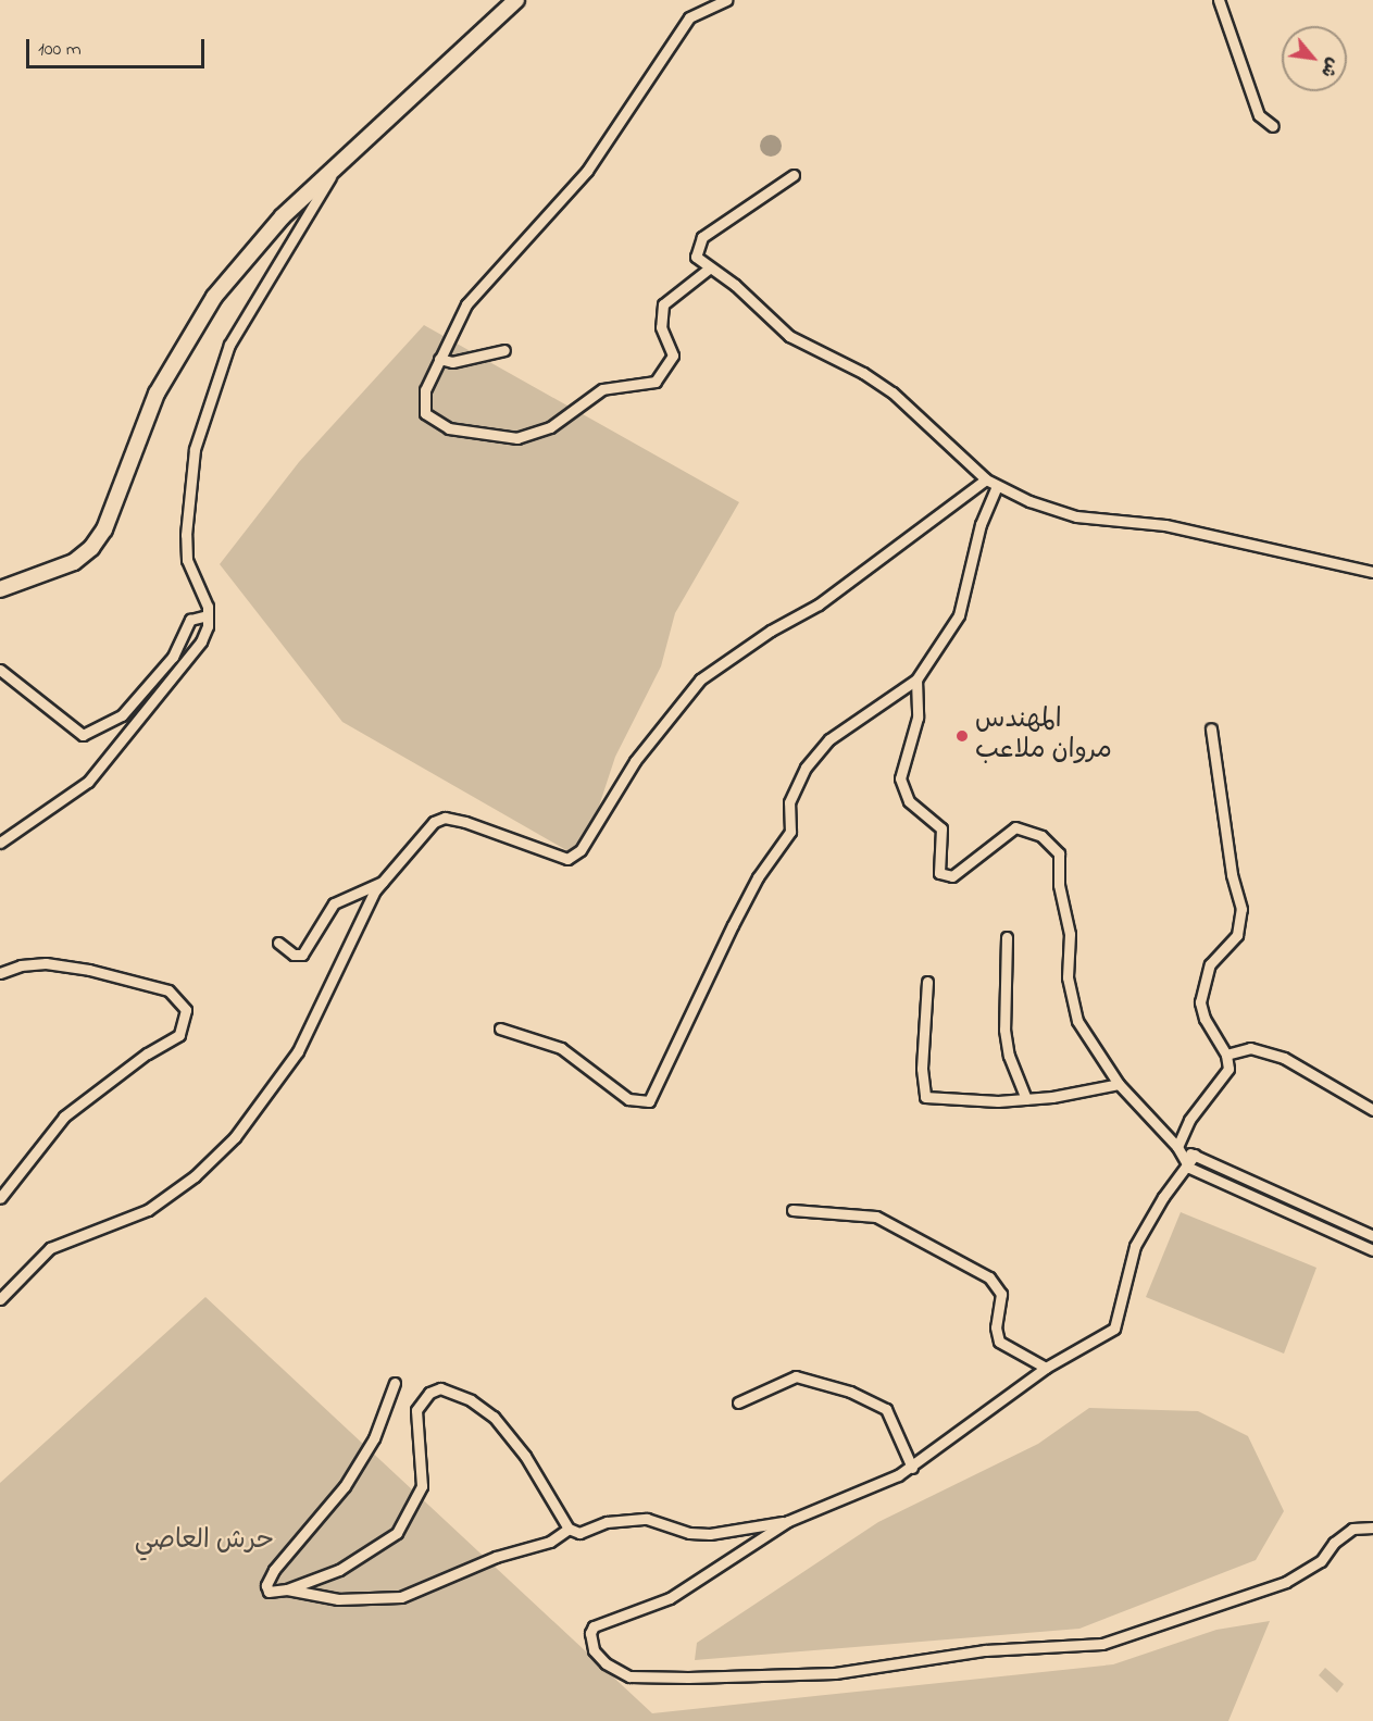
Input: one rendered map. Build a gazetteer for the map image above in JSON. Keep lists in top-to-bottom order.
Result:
{
  "parks": ["حرش العاصي"],
  "places": ["المهندس مروان ملاعب"],
  "scale_bar": "100 m",
  "north": "bottom right"
}
